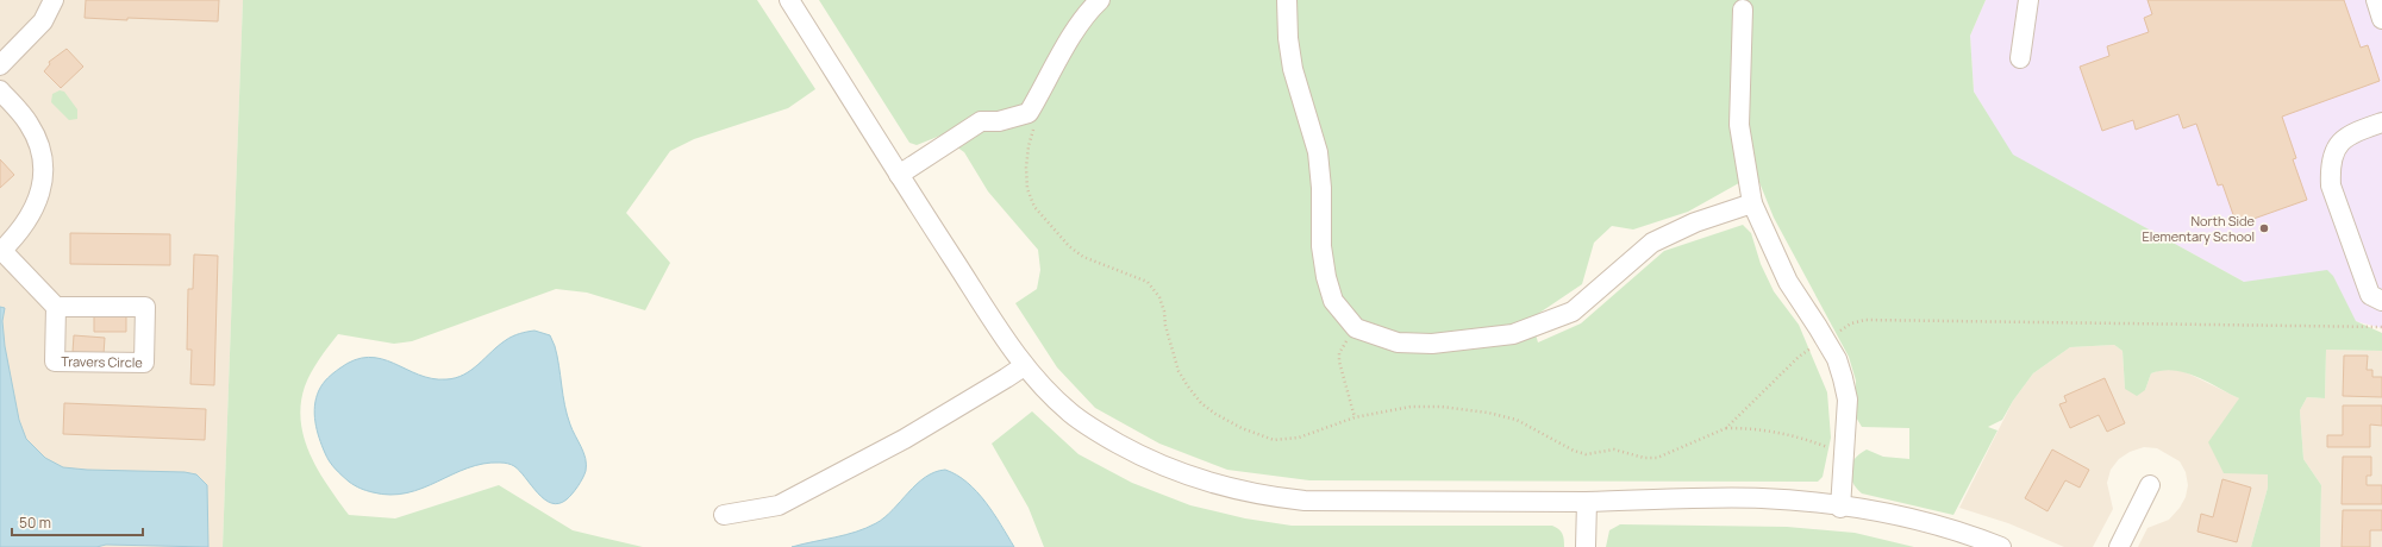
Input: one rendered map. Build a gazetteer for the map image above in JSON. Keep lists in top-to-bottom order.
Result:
{
  "streets": {
    "street": ["Travers Circle"]
  },
  "places": ["North Side Elementary School"],
  "scale_bar": "50 m"
}
